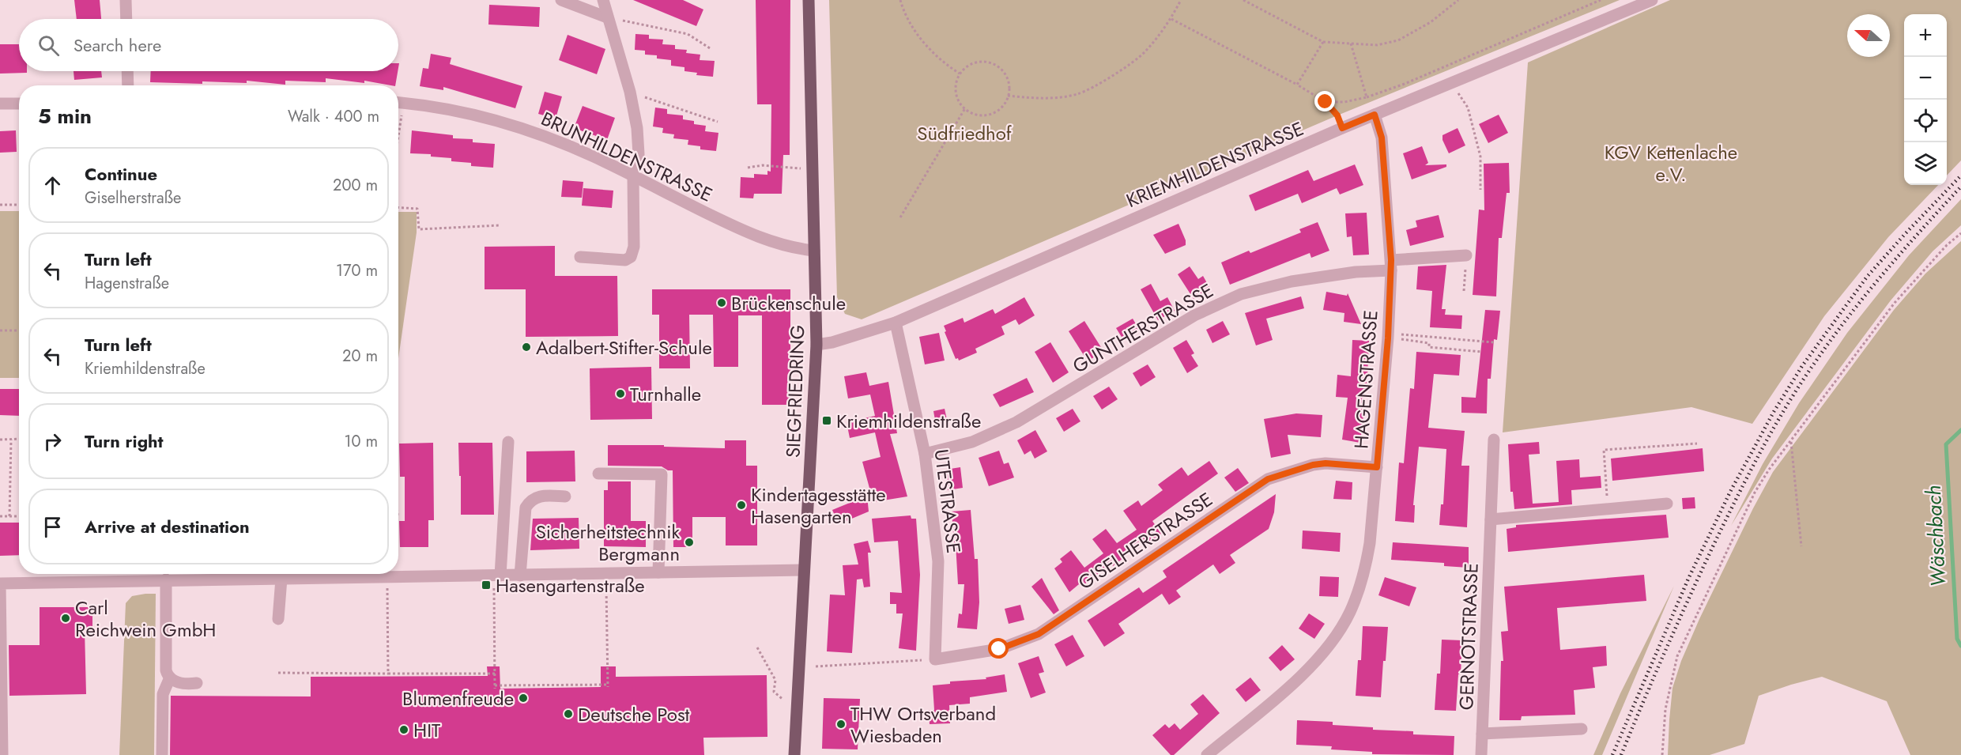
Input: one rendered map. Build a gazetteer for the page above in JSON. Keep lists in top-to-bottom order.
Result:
{
  "streets": {
    "main road": ["SIEGFRIEDRING"],
    "street": [
      "BRUNHILDENSTRASSE",
      "KRIEMHILDENSTRASSE",
      "GUNTHERSTRASSE",
      "HAGENSTRASSE",
      "UTESTRASSE",
      "GISELHERSTRASSE",
      "GERNOTSTRASSE"
    ]
  },
  "crossings": [
    ["BRUNHILDENSTRASSE", "SIEGFRIEDRING"],
    ["KRIEMHILDENSTRASSE", "HAGENSTRASSE"],
    ["KRIEMHILDENSTRASSE", "SIEGFRIEDRING"],
    ["KRIEMHILDENSTRASSE", "UTESTRASSE"],
    ["GUNTHERSTRASSE", "HAGENSTRASSE"],
    ["GUNTHERSTRASSE", "UTESTRASSE"],
    ["HAGENSTRASSE", "GISELHERSTRASSE"],
    ["UTESTRASSE", "GISELHERSTRASSE"]
  ],
  "water": ["Wäschbach"],
  "parks": ["Südfriedhof", "KGV Kettenlache e.V."],
  "places": {
    "other": [
      "Brückenschule",
      "Adalbert-Stifter-Schule",
      "Turnhalle",
      "Kindertagesstätte Hasengarten",
      "Sicherheitstechnik Bergmann",
      "Carl Reichwein GmbH",
      "Blumenfreude",
      "Deutsche Post",
      "THW Ortsverband Wiesbaden",
      "HIT"
    ],
    "transit": ["Kriemhildenstraße", "Hasengartenstraße"]
  },
  "north": "left",
  "page": {
    "map_buttons": ["+", "−"],
    "search": "Search here",
    "heading": ["5 min", "Walk · 400 m"],
    "list": [
      ["Continue", "Giselherstraße", "200 m"],
      ["Turn left", "Hagenstraße", "170 m"],
      ["Turn left", "Kriemhildenstraße", "20 m"],
      ["Turn right", "10 m"],
      "Arrive at destination"
    ]
  }
}
